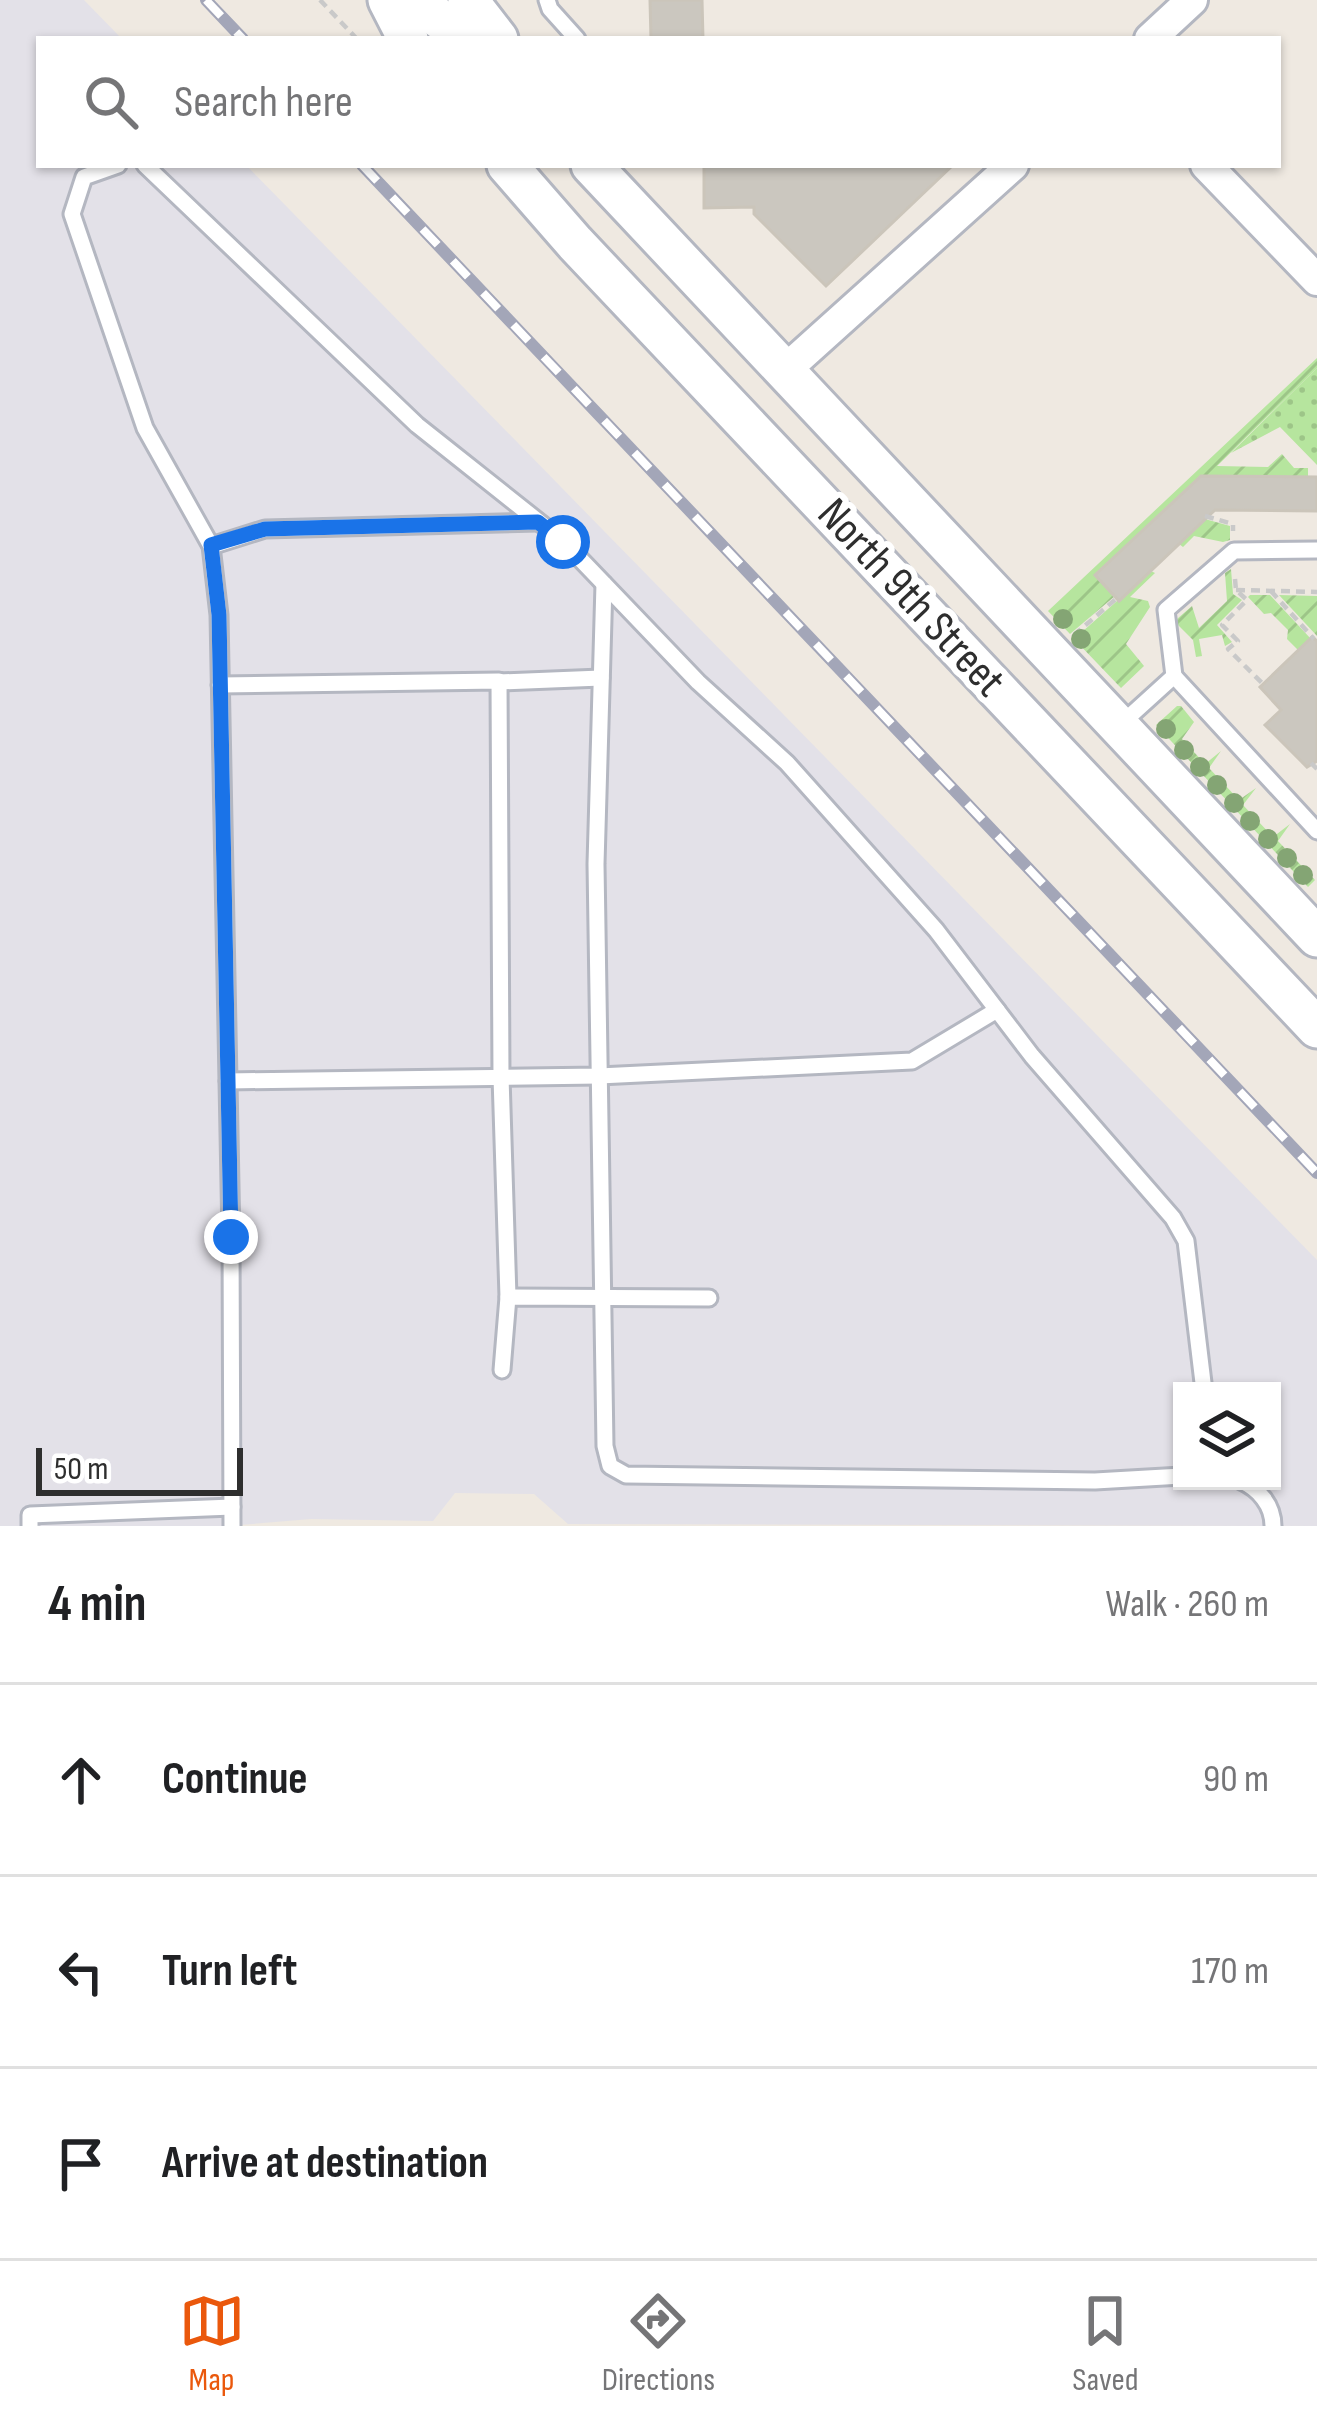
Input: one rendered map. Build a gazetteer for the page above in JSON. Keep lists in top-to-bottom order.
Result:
{
  "streets": {
    "street": ["North 9th Street"]
  },
  "scale_bar": "50 m",
  "page": {
    "search": "Search here",
    "scale": "50 m",
    "heading": ["4 min", "Walk · 260 m"],
    "list": [
      ["Continue", "90 m"],
      ["Turn left", "170 m"],
      "Arrive at destination"
    ],
    "nav": ["Map", "Directions", "Saved"]
  }
}
